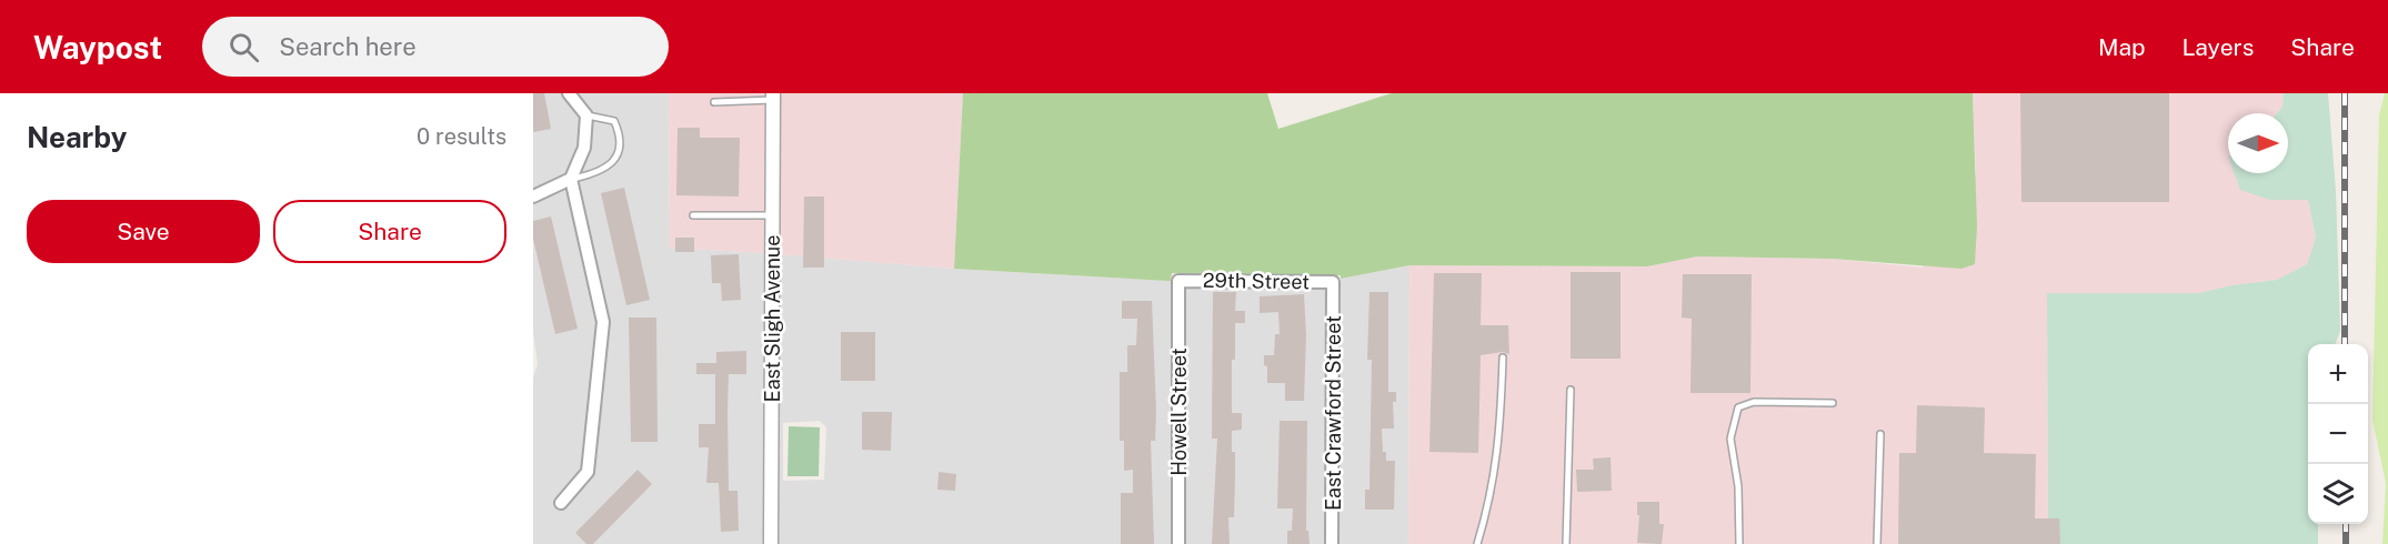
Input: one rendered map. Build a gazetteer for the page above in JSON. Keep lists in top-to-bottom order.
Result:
{
  "streets": {
    "street": [
      "29th Street",
      "East Sligh Avenue",
      "Howell Street",
      "East Crawford Street"
    ]
  },
  "crossings": [
    ["29th Street", "Howell Street"],
    ["29th Street", "East Crawford Street"]
  ],
  "north": "right",
  "page": {
    "header": "Waypost",
    "search": "Search here",
    "nav": ["Map", "Layers", "Share"],
    "heading": ["Nearby", "0 results"],
    "buttons": ["Save", "Share"],
    "map_buttons": ["+", "−"]
  }
}
